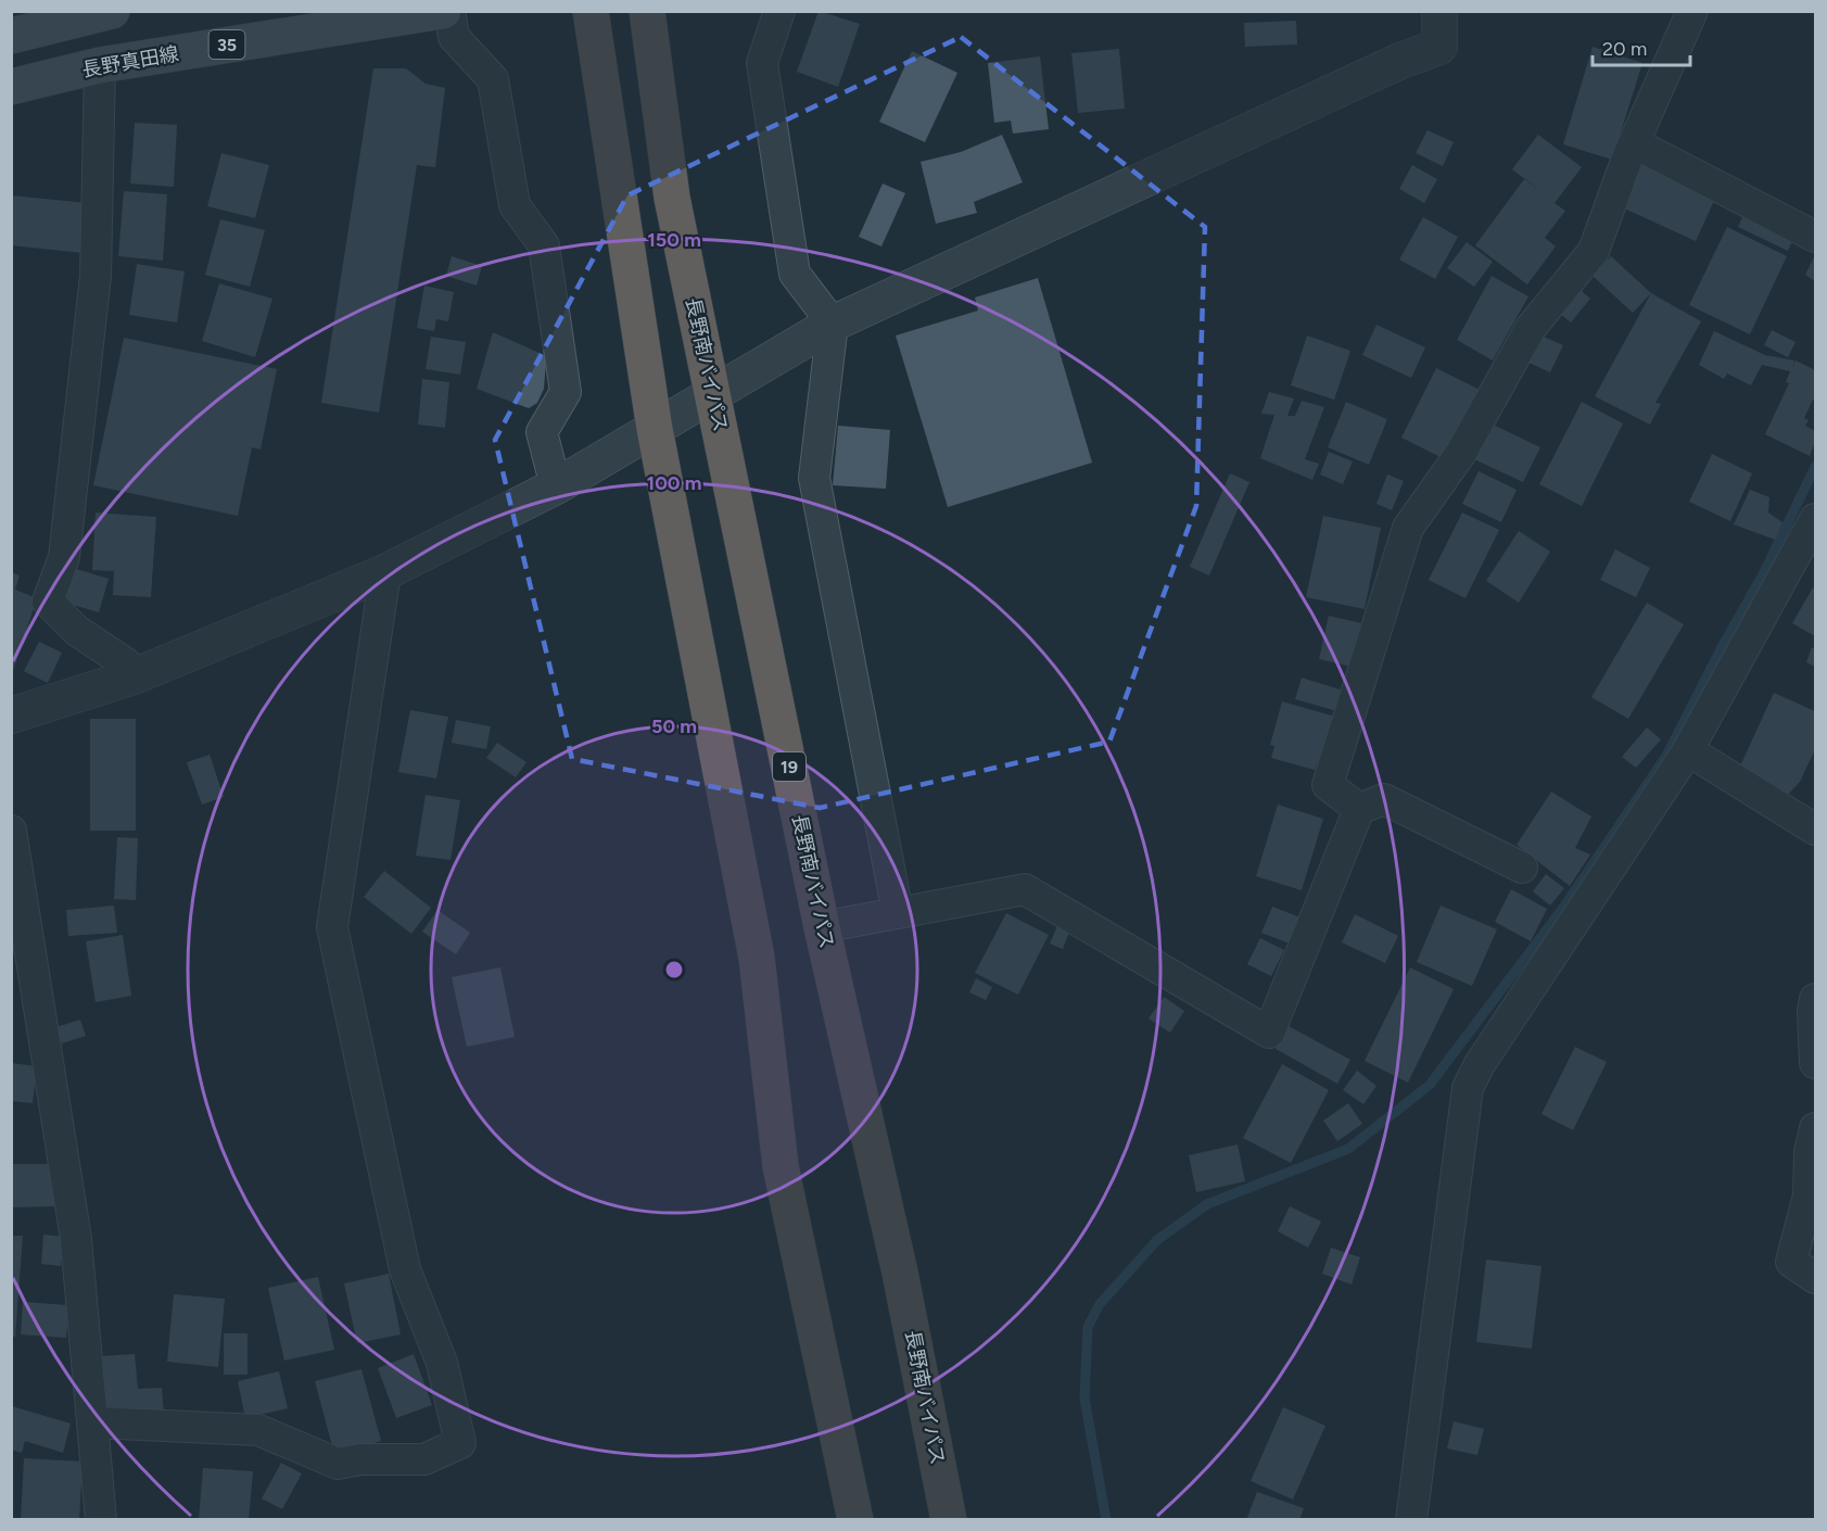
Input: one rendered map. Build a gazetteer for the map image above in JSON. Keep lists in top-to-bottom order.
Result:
{
  "streets": {
    "highway": ["長野南バイパス", "19"],
    "main road": ["35", "長野真田線"]
  },
  "scale_bar": "20 m",
  "rings": ["150 m", "100 m", "50 m"]
}
